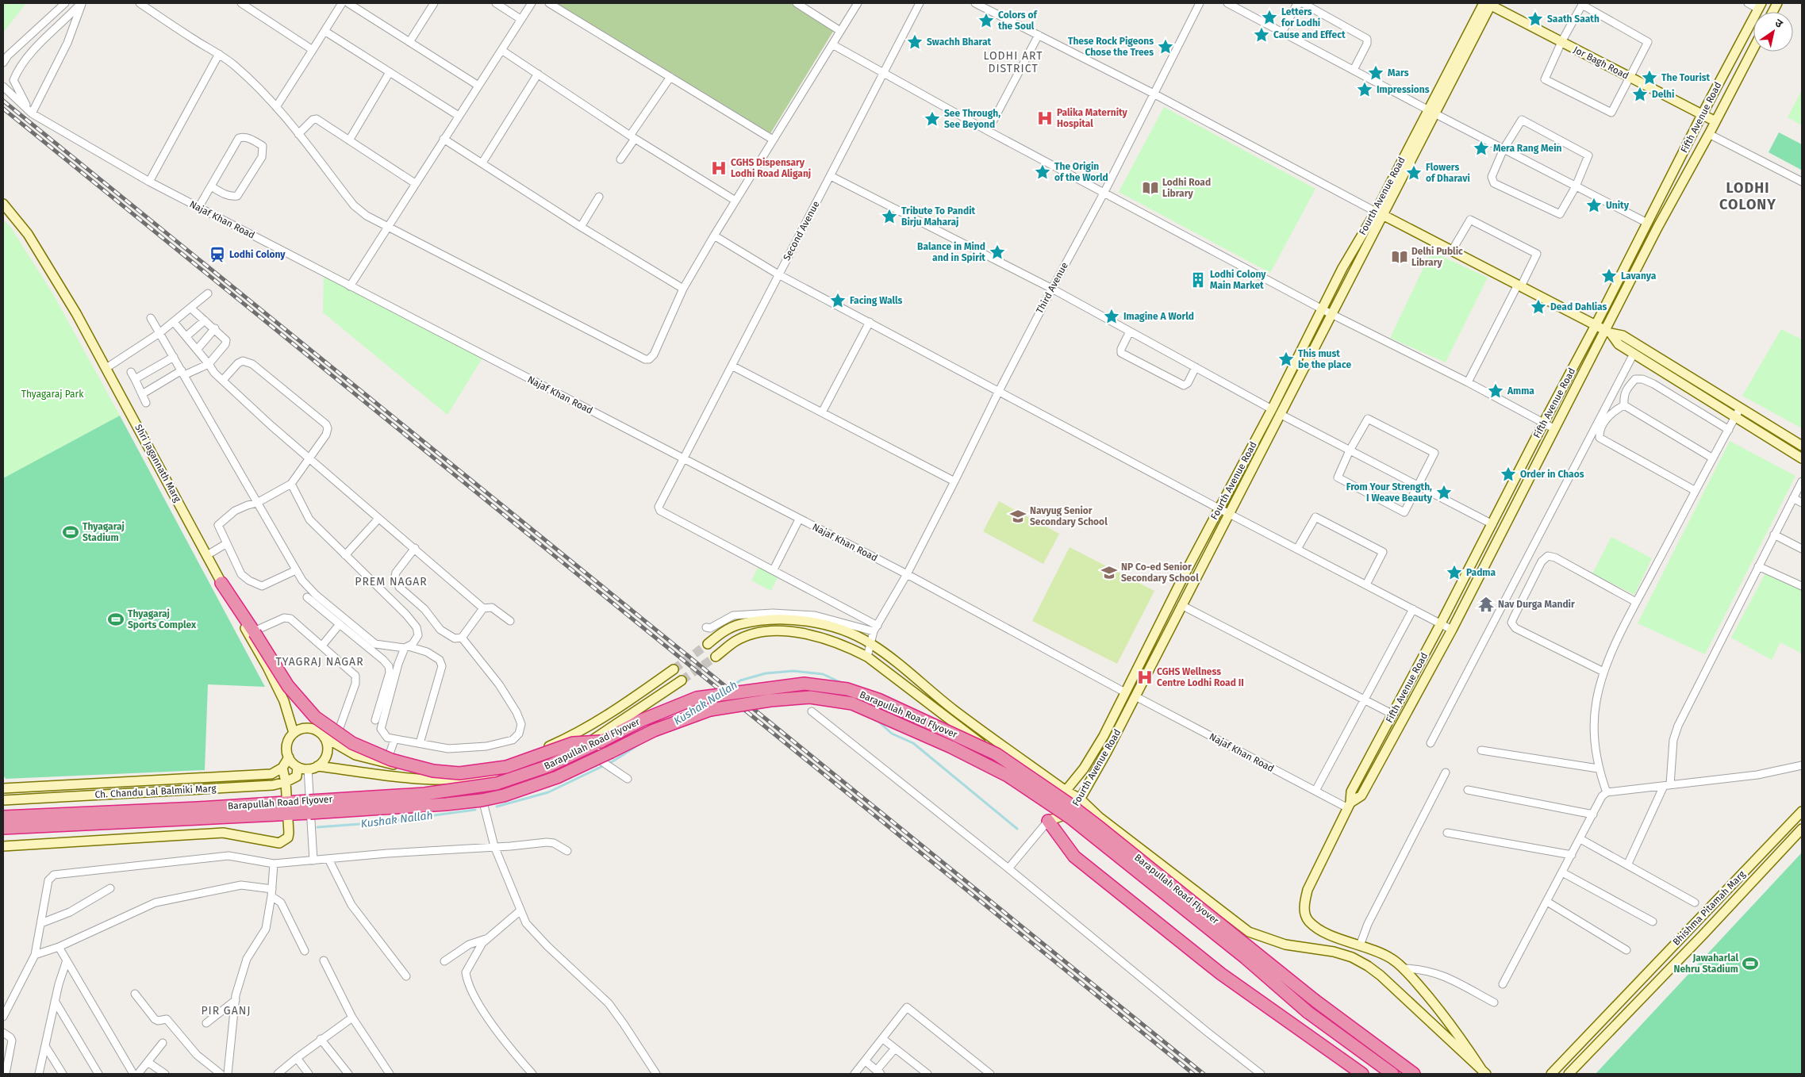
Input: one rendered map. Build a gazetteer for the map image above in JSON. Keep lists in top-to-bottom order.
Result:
{
  "streets": {
    "highway": ["Barapullah Road Flyover"],
    "street": [
      "Jor Bagh Road",
      "Fifth Avenue Road",
      "Fourth Avenue Road",
      "Najaf Khan Road",
      "Second Avenue",
      "Third Avenue",
      "Shri Jagannath Marg",
      "Ch. Chandu Lal Balmiki Marg",
      "Bhishma Pitamah Marg"
    ]
  },
  "crossings": [
    ["Jor Bagh Road", "Fifth Avenue Road"],
    ["Jor Bagh Road", "Fourth Avenue Road"],
    ["Fifth Avenue Road", "Najaf Khan Road"],
    ["Fourth Avenue Road", "Najaf Khan Road"],
    ["Najaf Khan Road", "Second Avenue"],
    ["Najaf Khan Road", "Third Avenue"]
  ],
  "districts": [
    "LODHI ART DISTRICT",
    "LODHI COLONY",
    "PREM NAGAR",
    "TYAGRAJ NAGAR",
    "PIR GANJ"
  ],
  "water": ["Kushak Nallah"],
  "parks": ["Thyagaraj Park"],
  "places": {
    "place": [
      "Letters for Lodhi",
      "Saath Saath",
      "Colors of the Soul",
      "Cause and Effect",
      "Swachh Bharat",
      "These Rock Pigeons Chose the Trees",
      "Mars",
      "The Tourist",
      "Impressions",
      "Delhi",
      "See Through, See Beyond",
      "Mera Rang Mein",
      "The Origin of the World",
      "Flowers of Dharavi",
      "Unity",
      "Tribute To Pandit Birju Maharaj",
      "Balance in Mind and in Spirit",
      "Lavanya",
      "Facing Walls",
      "Dead Dahlias",
      "Imagine A World",
      "This must be the place",
      "Amma",
      "Order in Chaos",
      "From Your Strength, I Weave Beauty",
      "Padma"
    ],
    "hospital": ["Palika Maternity Hospital", "CGHS Dispensary Lodhi Road Aliganj", "CGHS Wellness Centre Lodhi Road II"],
    "library": ["Lodhi Road Library", "Delhi Public Library"],
    "station": ["Lodhi Colony"],
    "building": ["Lodhi Colony Main Market"],
    "school or university": ["Navyug Senior Secondary School", "NP Co-ed Senior Secondary School"],
    "sports": ["Thyagaraj Stadium", "Thyagaraj Sports Complex", "Jawaharlal Nehru Stadium"],
    "temple": ["Nav Durga Mandir"]
  },
  "north": "top right"
}
